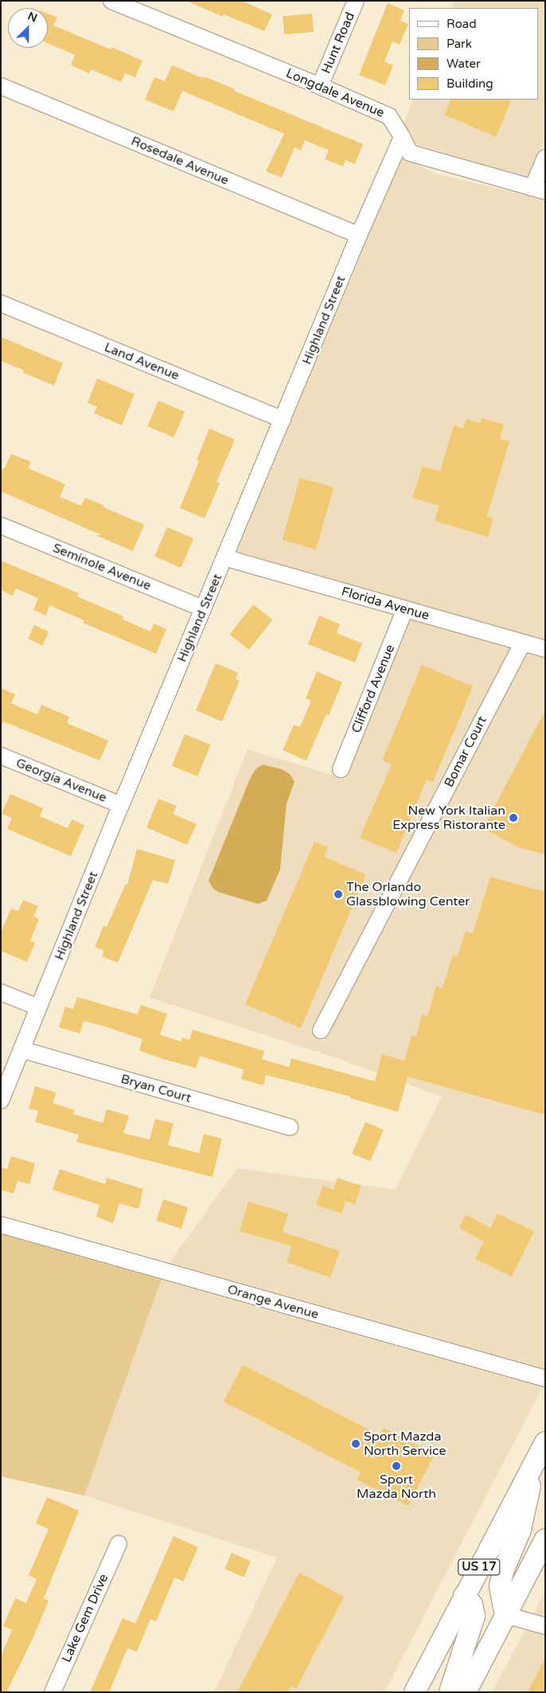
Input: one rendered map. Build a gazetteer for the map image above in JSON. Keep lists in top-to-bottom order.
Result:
{
  "streets": {
    "main road": ["US 17"],
    "street": [
      "Hunt Road",
      "Longdale Avenue",
      "Rosedale Avenue",
      "Highland Street",
      "Land Avenue",
      "Seminole Avenue",
      "Florida Avenue",
      "Clifford Avenue",
      "Bomar Court",
      "Georgia Avenue",
      "Bryan Court",
      "Orange Avenue",
      "Lake Gem Drive"
    ]
  },
  "crossings": [
    ["Hunt Road", "Longdale Avenue"],
    ["Longdale Avenue", "Highland Street"],
    ["Rosedale Avenue", "Highland Street"],
    ["Highland Street", "Land Avenue"],
    ["Highland Street", "Seminole Avenue"],
    ["Highland Street", "Florida Avenue"],
    ["Highland Street", "Georgia Avenue"],
    ["Highland Street", "Bryan Court"],
    ["Florida Avenue", "Clifford Avenue"],
    ["Florida Avenue", "Bomar Court"]
  ],
  "places": [
    "New York Italian Express Ristorante",
    "The Orlando Glassblowing Center",
    "Sport Mazda North Service",
    "Sport Mazda North"
  ],
  "legend": [
    "Road",
    "Park",
    "Water",
    "Building"
  ],
  "north": "top right"
}
